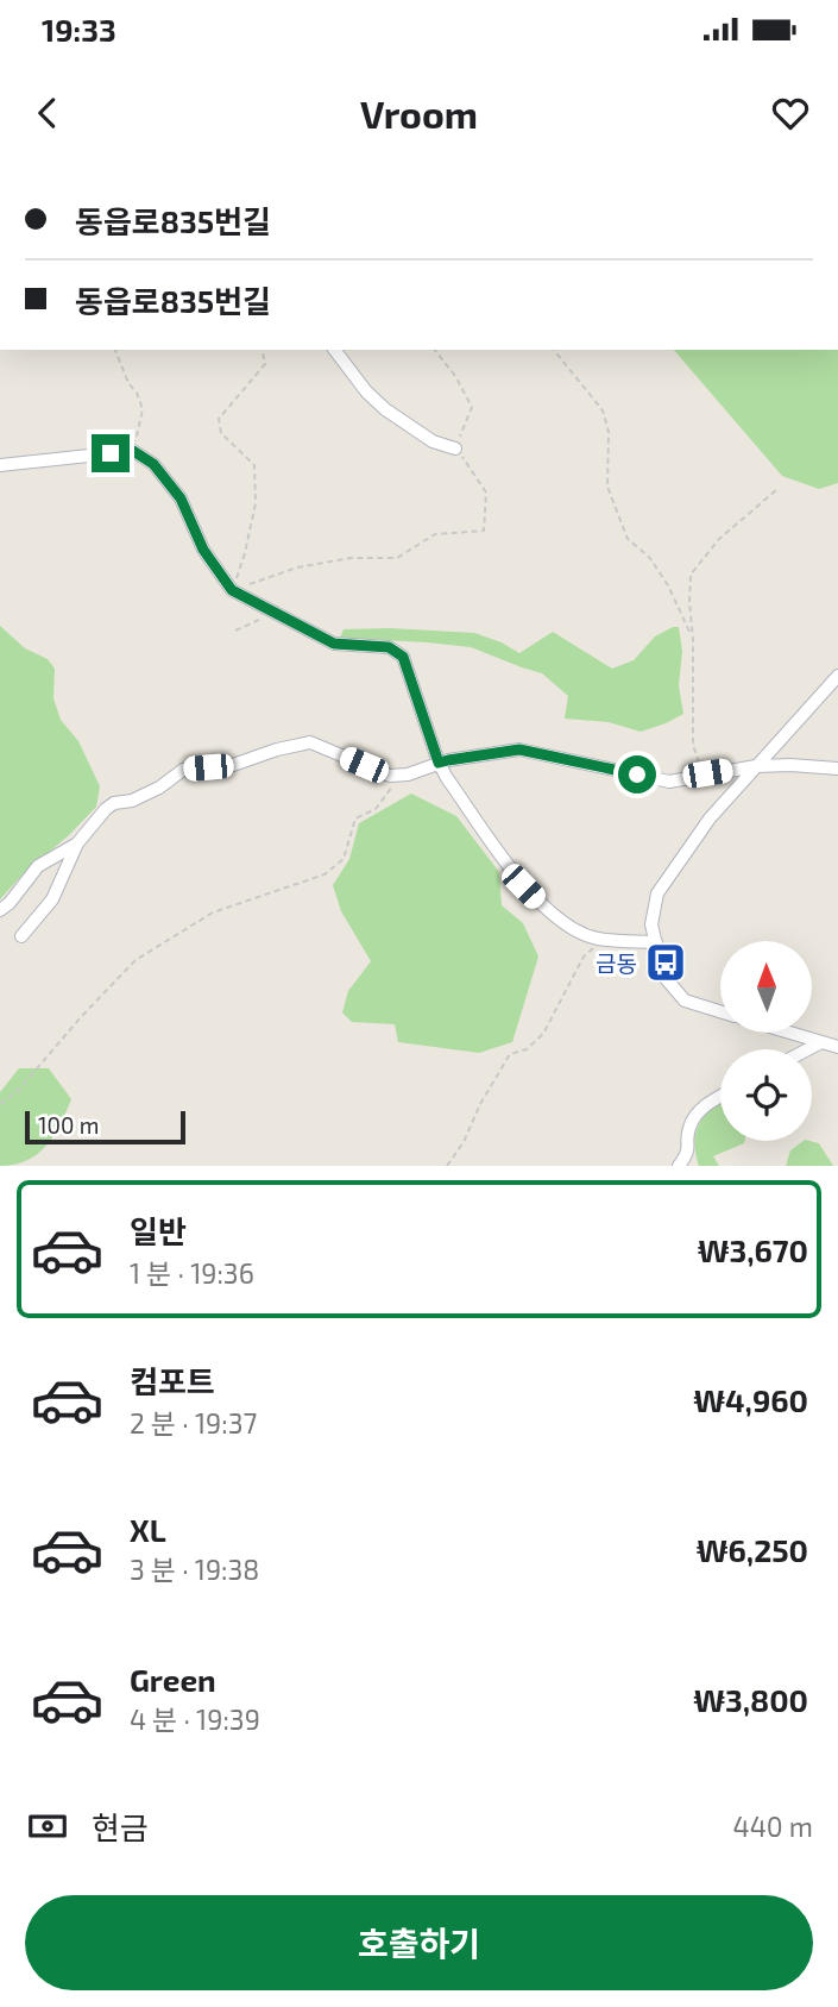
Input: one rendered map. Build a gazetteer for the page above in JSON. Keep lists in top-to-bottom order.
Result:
{
  "places": {
    "bus stop": ["금동"]
  },
  "scale_bar": "100 m",
  "north": "top",
  "page": {
    "status": "19:33",
    "header": "Vroom",
    "banner": ["동읍로835번길", "동읍로835번길"],
    "scale": "100 m",
    "list": [
      {
        "name": "일반",
        "note": "1 분 · 19:36",
        "value": "₩3,670"
      },
      {
        "name": "컴포트",
        "note": "2 분 · 19:37",
        "value": "₩4,960"
      },
      {
        "name": "XL",
        "note": "3 분 · 19:38",
        "value": "₩6,250"
      },
      {
        "name": "Green",
        "note": "4 분 · 19:39",
        "value": "₩3,800"
      }
    ],
    "pay": ["현금", "440 m"],
    "buttons": "호출하기"
  }
}
